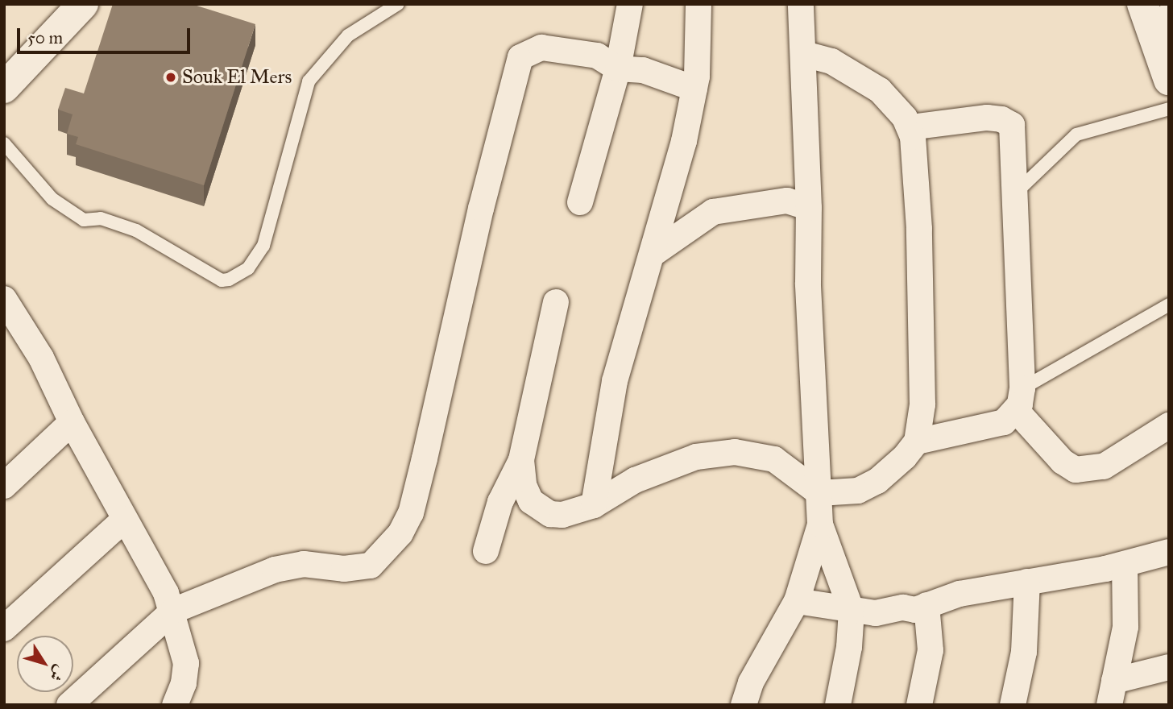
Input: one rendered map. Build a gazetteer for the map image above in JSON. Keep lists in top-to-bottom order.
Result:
{
  "places": ["Souk El Mers"],
  "scale_bar": "50 m",
  "north": "bottom right"
}
